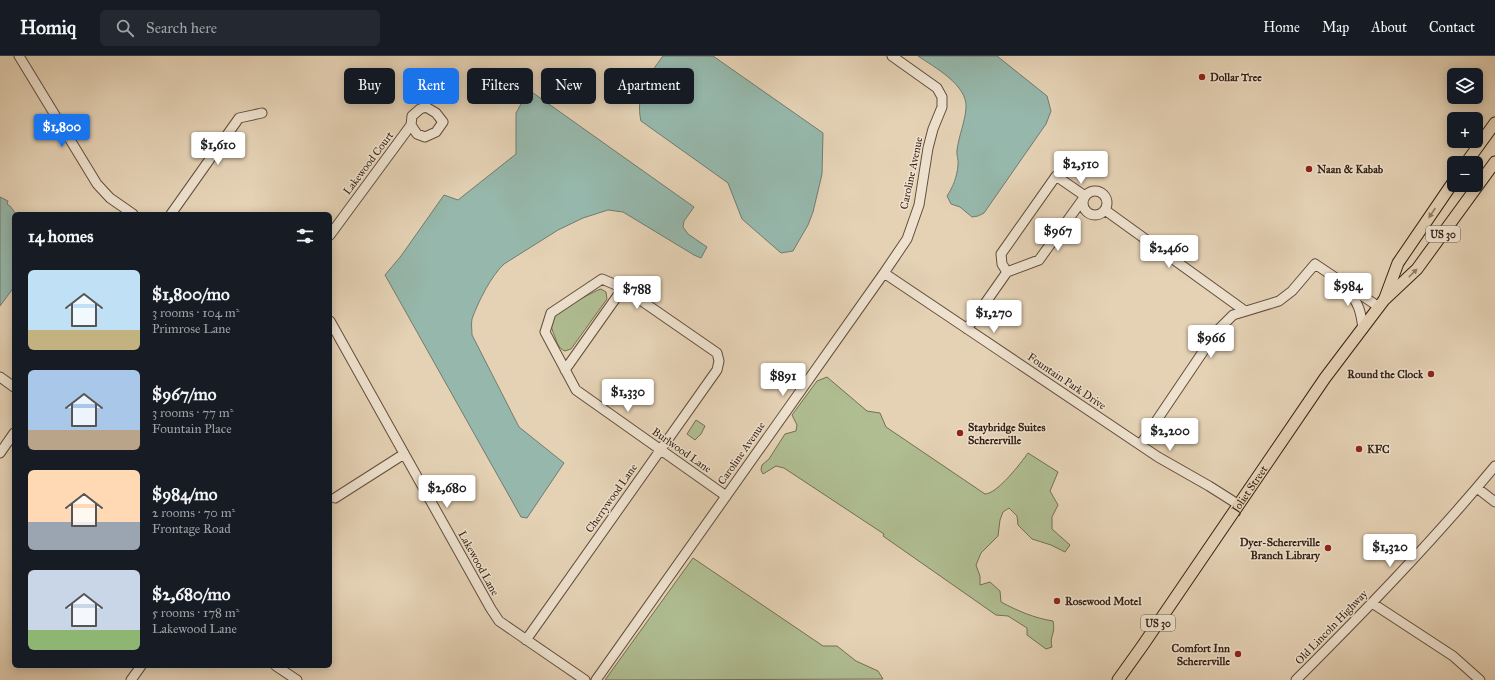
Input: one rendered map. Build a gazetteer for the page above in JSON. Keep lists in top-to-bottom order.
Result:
{
  "streets": {
    "main road": ["US 30", "Joliet Street"],
    "street": [
      "Lakewood Court",
      "Caroline Avenue",
      "Fountain Park Drive",
      "Burlwood Lane",
      "Cherrywood Lane",
      "Lakewood Lane",
      "Old Lincoln Highway"
    ]
  },
  "crossings": [
    ["Caroline Avenue", "Fountain Park Drive"],
    ["Caroline Avenue", "Burlwood Lane"],
    ["US 30", "Joliet Street"],
    ["Fountain Park Drive", "Joliet Street"],
    ["Burlwood Lane", "Cherrywood Lane"],
    ["Cherrywood Lane", "Lakewood Lane"]
  ],
  "places": [
    "Dollar Tree",
    "Naan & Kabab",
    "Round the Clock",
    "Staybridge Suites Schererville",
    "KFC",
    "Dyer-Schererville Branch Library",
    "Rosewood Motel",
    "Comfort Inn Schererville"
  ],
  "page": {
    "header": "Homiq",
    "search": "Search here",
    "nav": [
      "Home",
      "Map",
      "About",
      "Contact"
    ],
    "map_buttons": ["+", "−"],
    "chip": [
      "Buy",
      "Rent",
      "Filters",
      "New",
      "Apartment"
    ],
    "price": [
      "$1,800",
      "$1,610",
      "$2,510",
      "$967",
      "$2,460",
      "$984",
      "$788",
      "$1,270",
      "$966",
      "$891",
      "$1,330",
      "$2,200",
      "$2,680",
      "$1,320"
    ],
    "heading": "14 homes",
    "list": [
      {
        "name": "$1,800/mo",
        "note": "3 rooms · 104 m² · Primrose Lane"
      },
      {
        "name": "$967/mo",
        "note": "3 rooms · 77 m² · Fountain Place"
      },
      {
        "name": "$984/mo",
        "note": "2 rooms · 70 m² · Frontage Road"
      },
      {
        "name": "$2,680/mo",
        "note": "5 rooms · 178 m² · Lakewood Lane"
      }
    ]
  }
}
